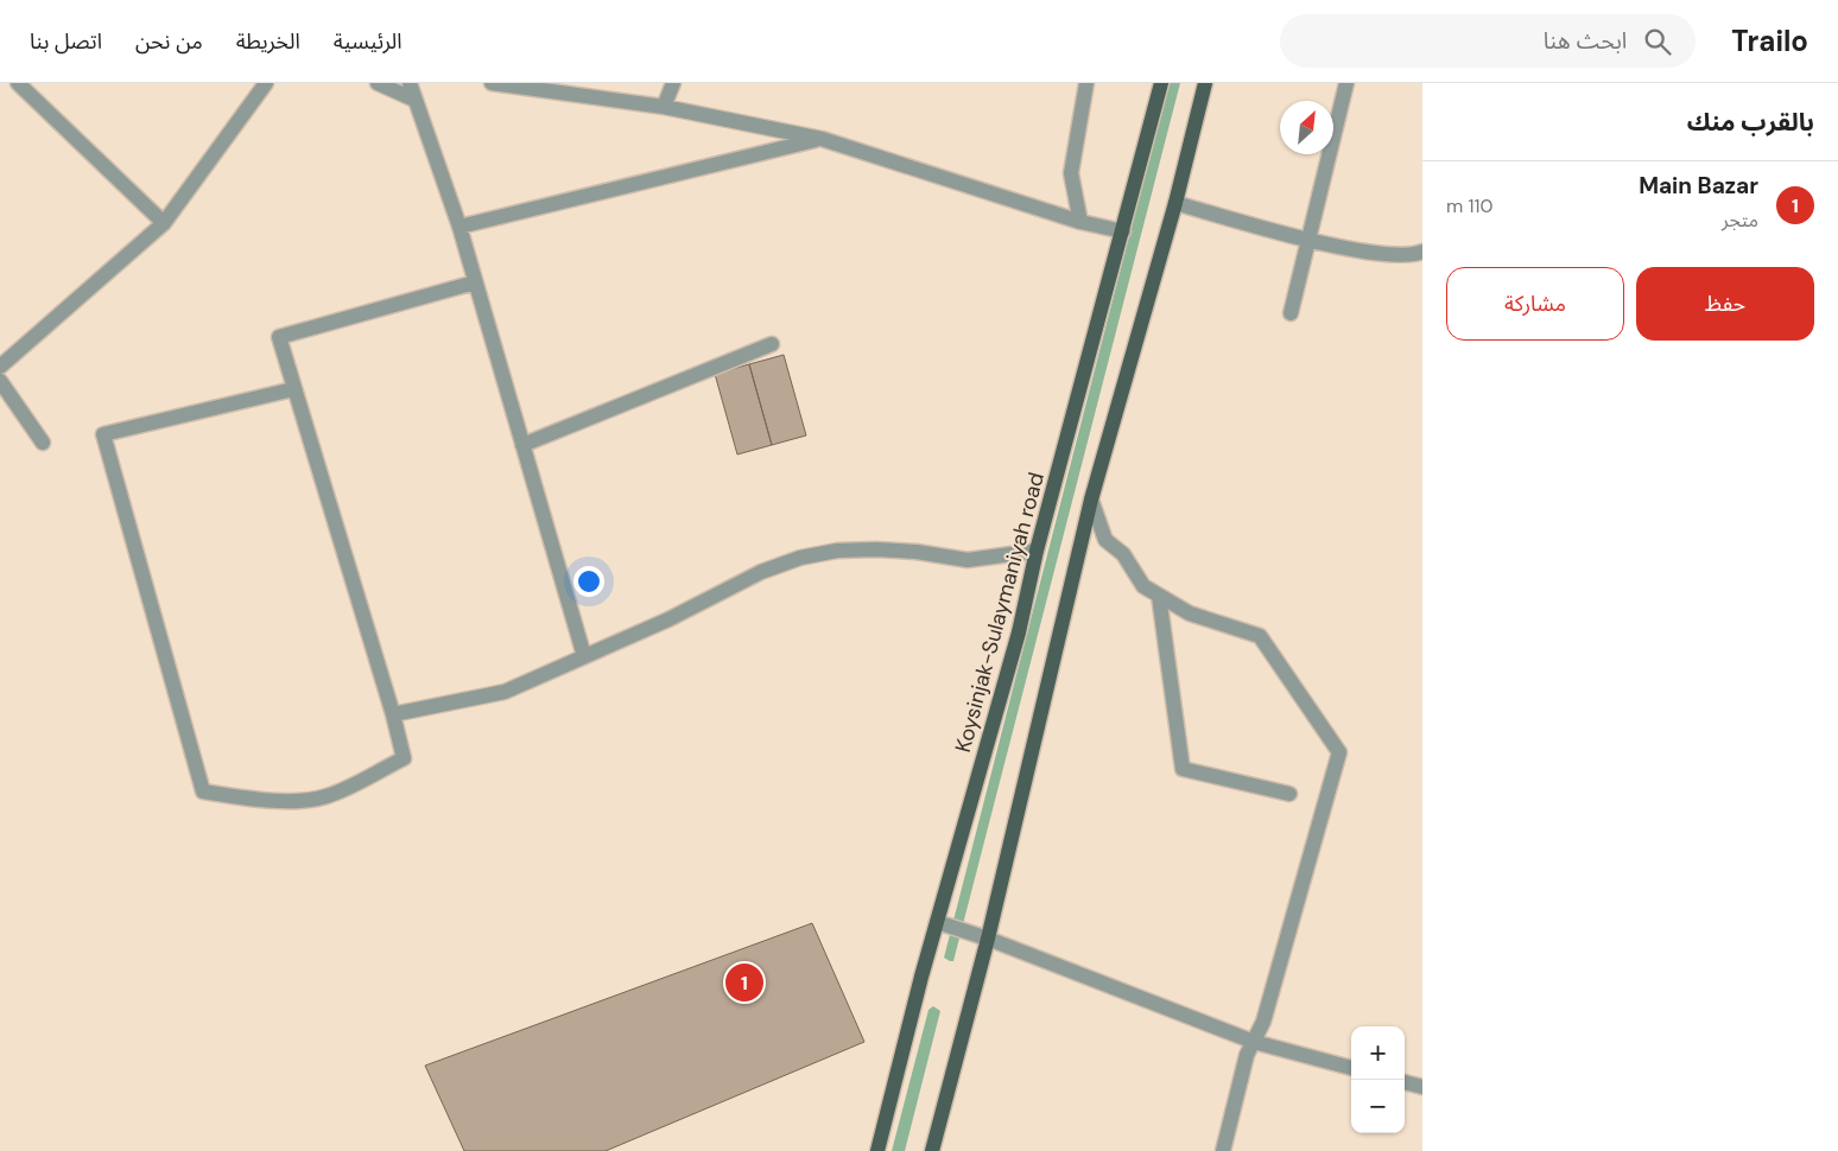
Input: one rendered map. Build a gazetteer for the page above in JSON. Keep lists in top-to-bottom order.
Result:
{
  "streets": {
    "main road": ["Koysinjak-Sulaymaniyah road"]
  },
  "north": "top right",
  "page": {
    "header": "Trailo",
    "search": "ابحث هنا",
    "nav": [
      "الرئيسية",
      "الخريطة",
      "من نحن",
      "اتصل بنا"
    ],
    "heading": "بالقرب منك",
    "list": [
      {
        "mark": "1",
        "name": "Main Bazar",
        "note": "متجر",
        "value": "110 m"
      }
    ],
    "buttons": ["حفظ", "مشاركة"],
    "pins": "1",
    "map_buttons": ["+", "−"]
  }
}
